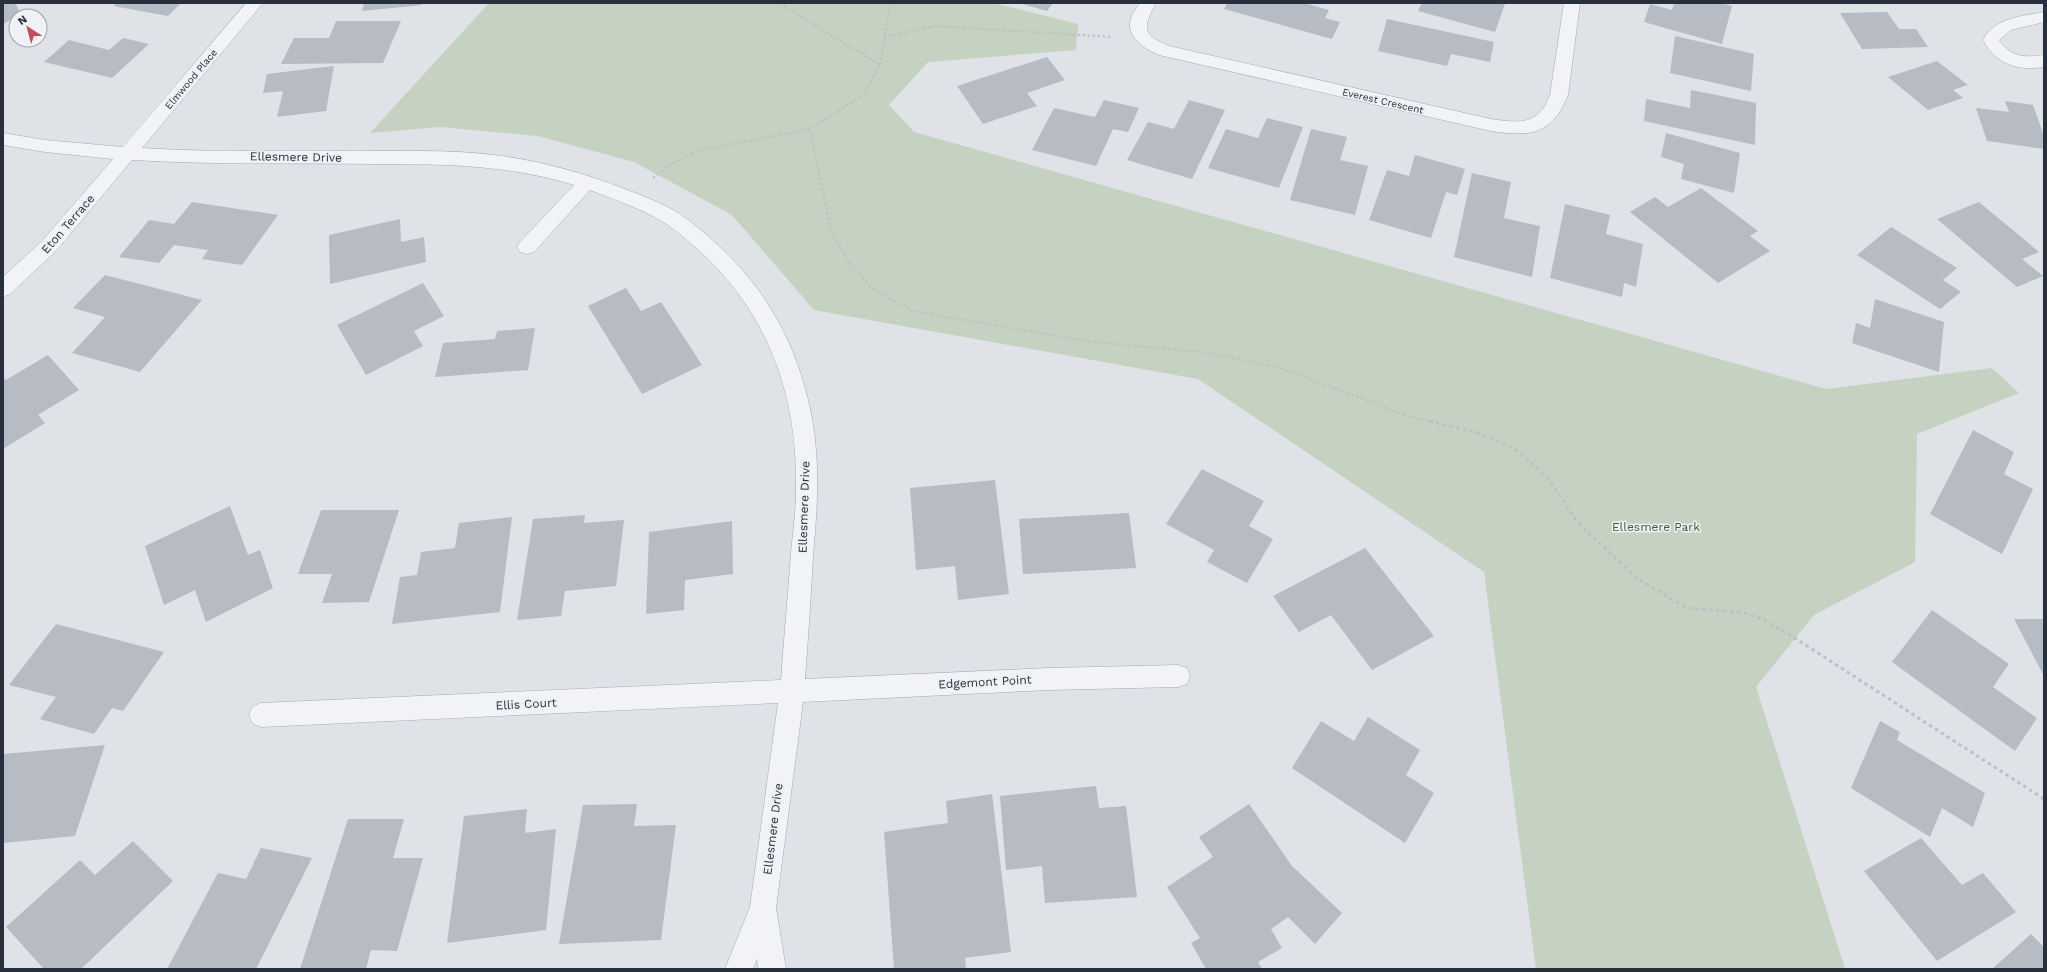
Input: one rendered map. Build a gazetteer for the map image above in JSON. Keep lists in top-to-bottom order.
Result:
{
  "streets": {
    "street": [
      "Elmwood Place",
      "Everest Crescent",
      "Ellesmere Drive",
      "Eton Terrace",
      "Edgemont Point",
      "Ellis Court"
    ]
  },
  "crossings": [
    ["Elmwood Place", "Ellesmere Drive"],
    ["Elmwood Place", "Eton Terrace"],
    ["Ellesmere Drive", "Eton Terrace"],
    ["Ellesmere Drive", "Edgemont Point"],
    ["Ellesmere Drive", "Ellis Court"],
    ["Edgemont Point", "Ellis Court"]
  ],
  "parks": ["Ellesmere Park"],
  "north": "top left"
}
